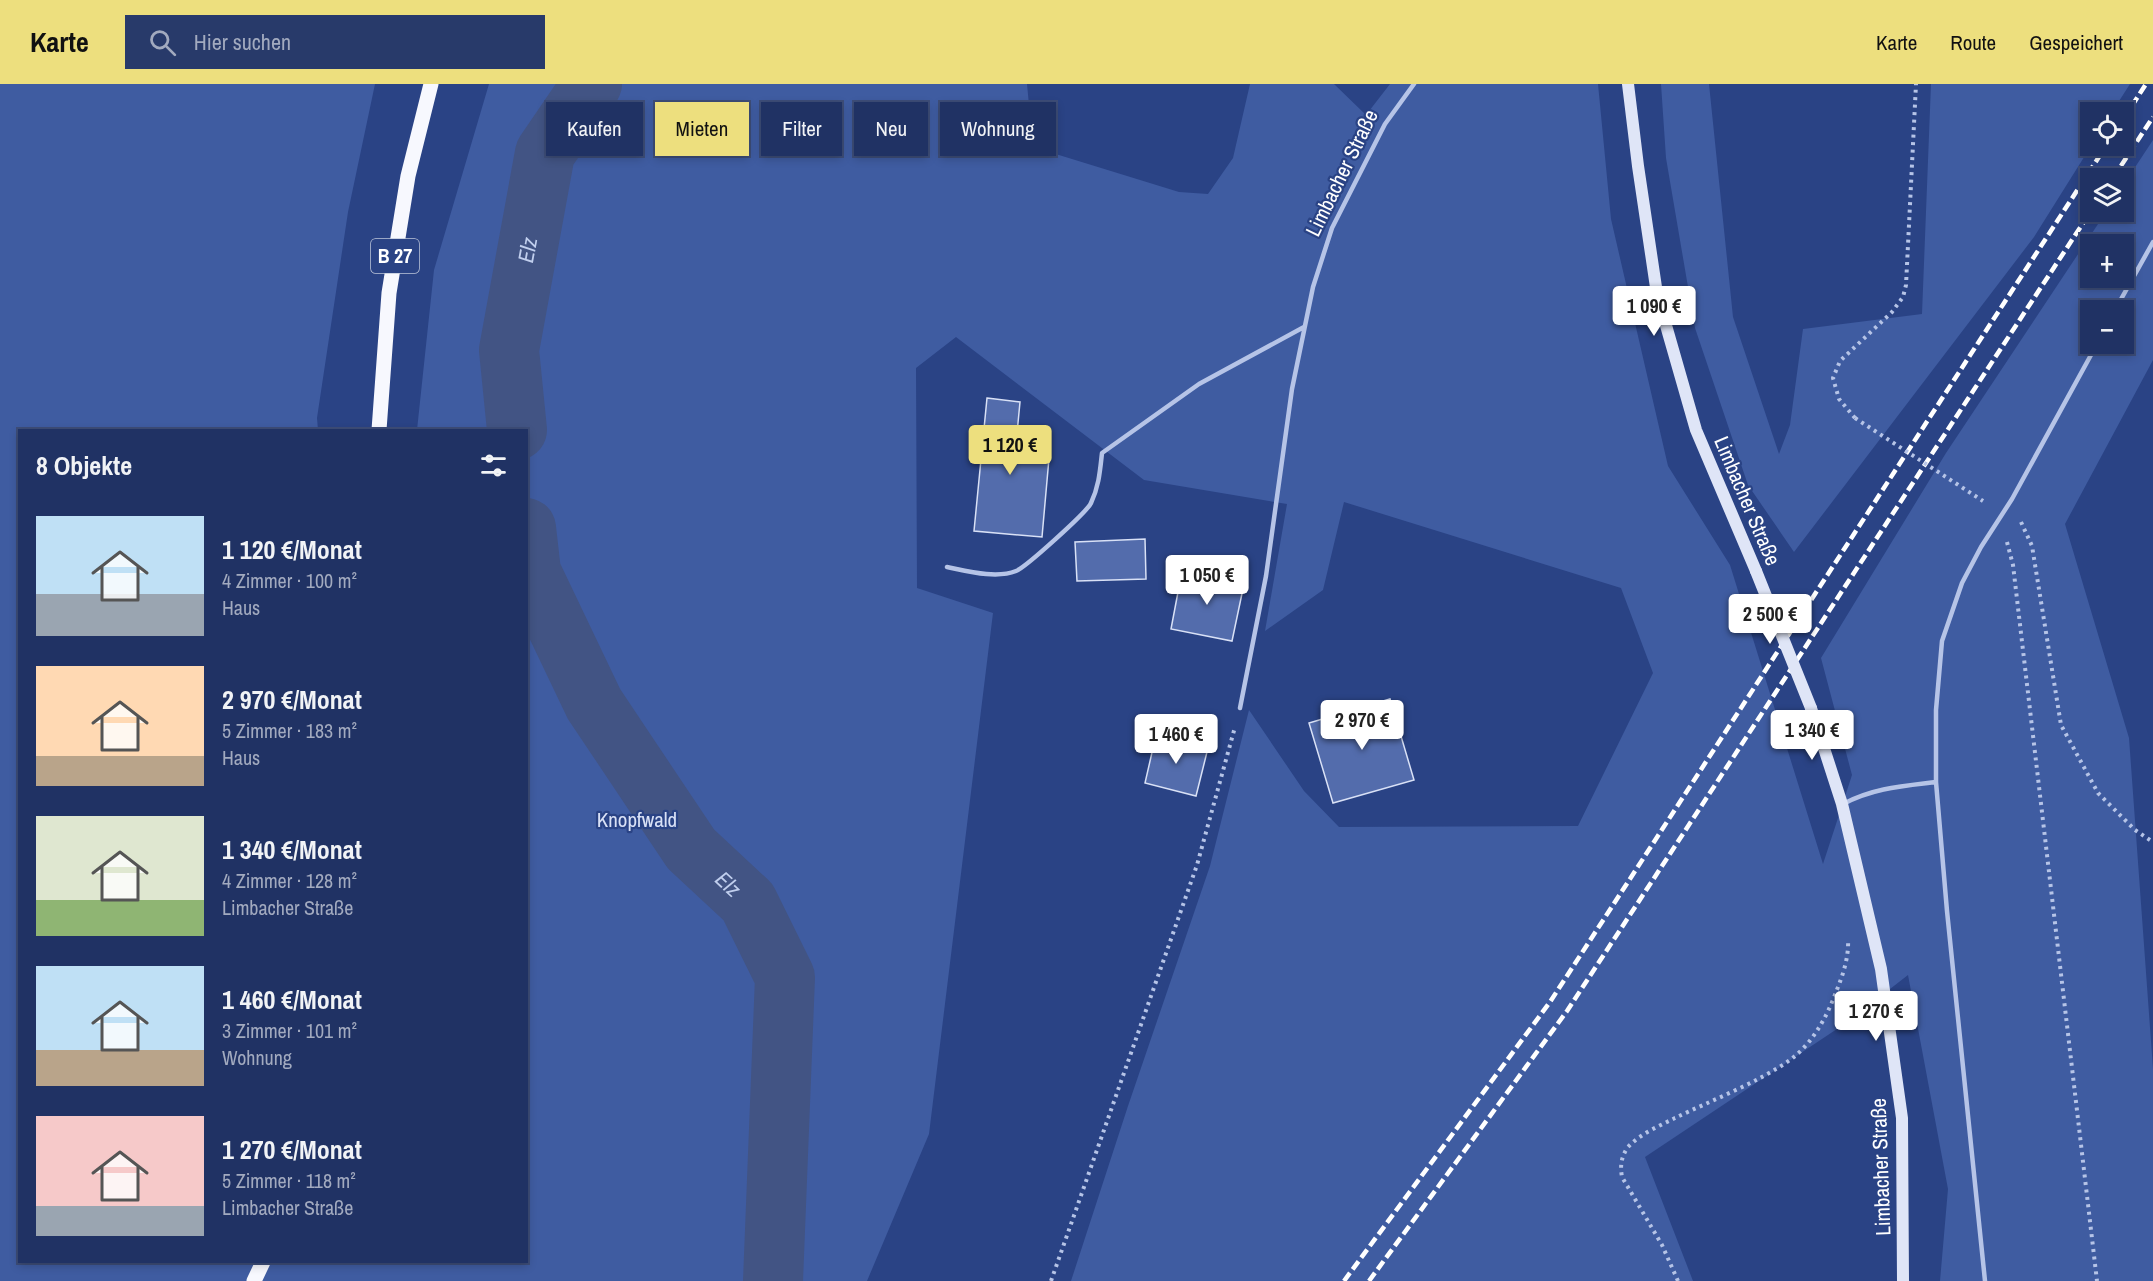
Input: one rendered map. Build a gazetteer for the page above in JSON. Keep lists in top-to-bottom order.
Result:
{
  "streets": {
    "main road": ["Limbacher Straße", "B 27"]
  },
  "water": ["Elz"],
  "parks": ["Knopfwald"],
  "page": {
    "header": "Karte",
    "search": "Hier suchen",
    "nav": ["Karte", "Route", "Gespeichert"],
    "map_buttons": ["+", "−"],
    "chip": [
      "Kaufen",
      "Mieten",
      "Filter",
      "Neu",
      "Wohnung"
    ],
    "price": [
      "1 090 €",
      "1 120 €",
      "1 050 €",
      "2 500 €",
      "2 970 €",
      "1 340 €",
      "1 460 €",
      "1 270 €"
    ],
    "heading": "8 Objekte",
    "list": [
      {
        "name": "1 120 €/Monat",
        "note": "4 Zimmer · 100 m² · Haus"
      },
      {
        "name": "2 970 €/Monat",
        "note": "5 Zimmer · 183 m² · Haus"
      },
      {
        "name": "1 340 €/Monat",
        "note": "4 Zimmer · 128 m² · Limbacher Straße"
      },
      {
        "name": "1 460 €/Monat",
        "note": "3 Zimmer · 101 m² · Wohnung"
      },
      {
        "name": "1 270 €/Monat",
        "note": "5 Zimmer · 118 m² · Limbacher Straße"
      }
    ]
  }
}
